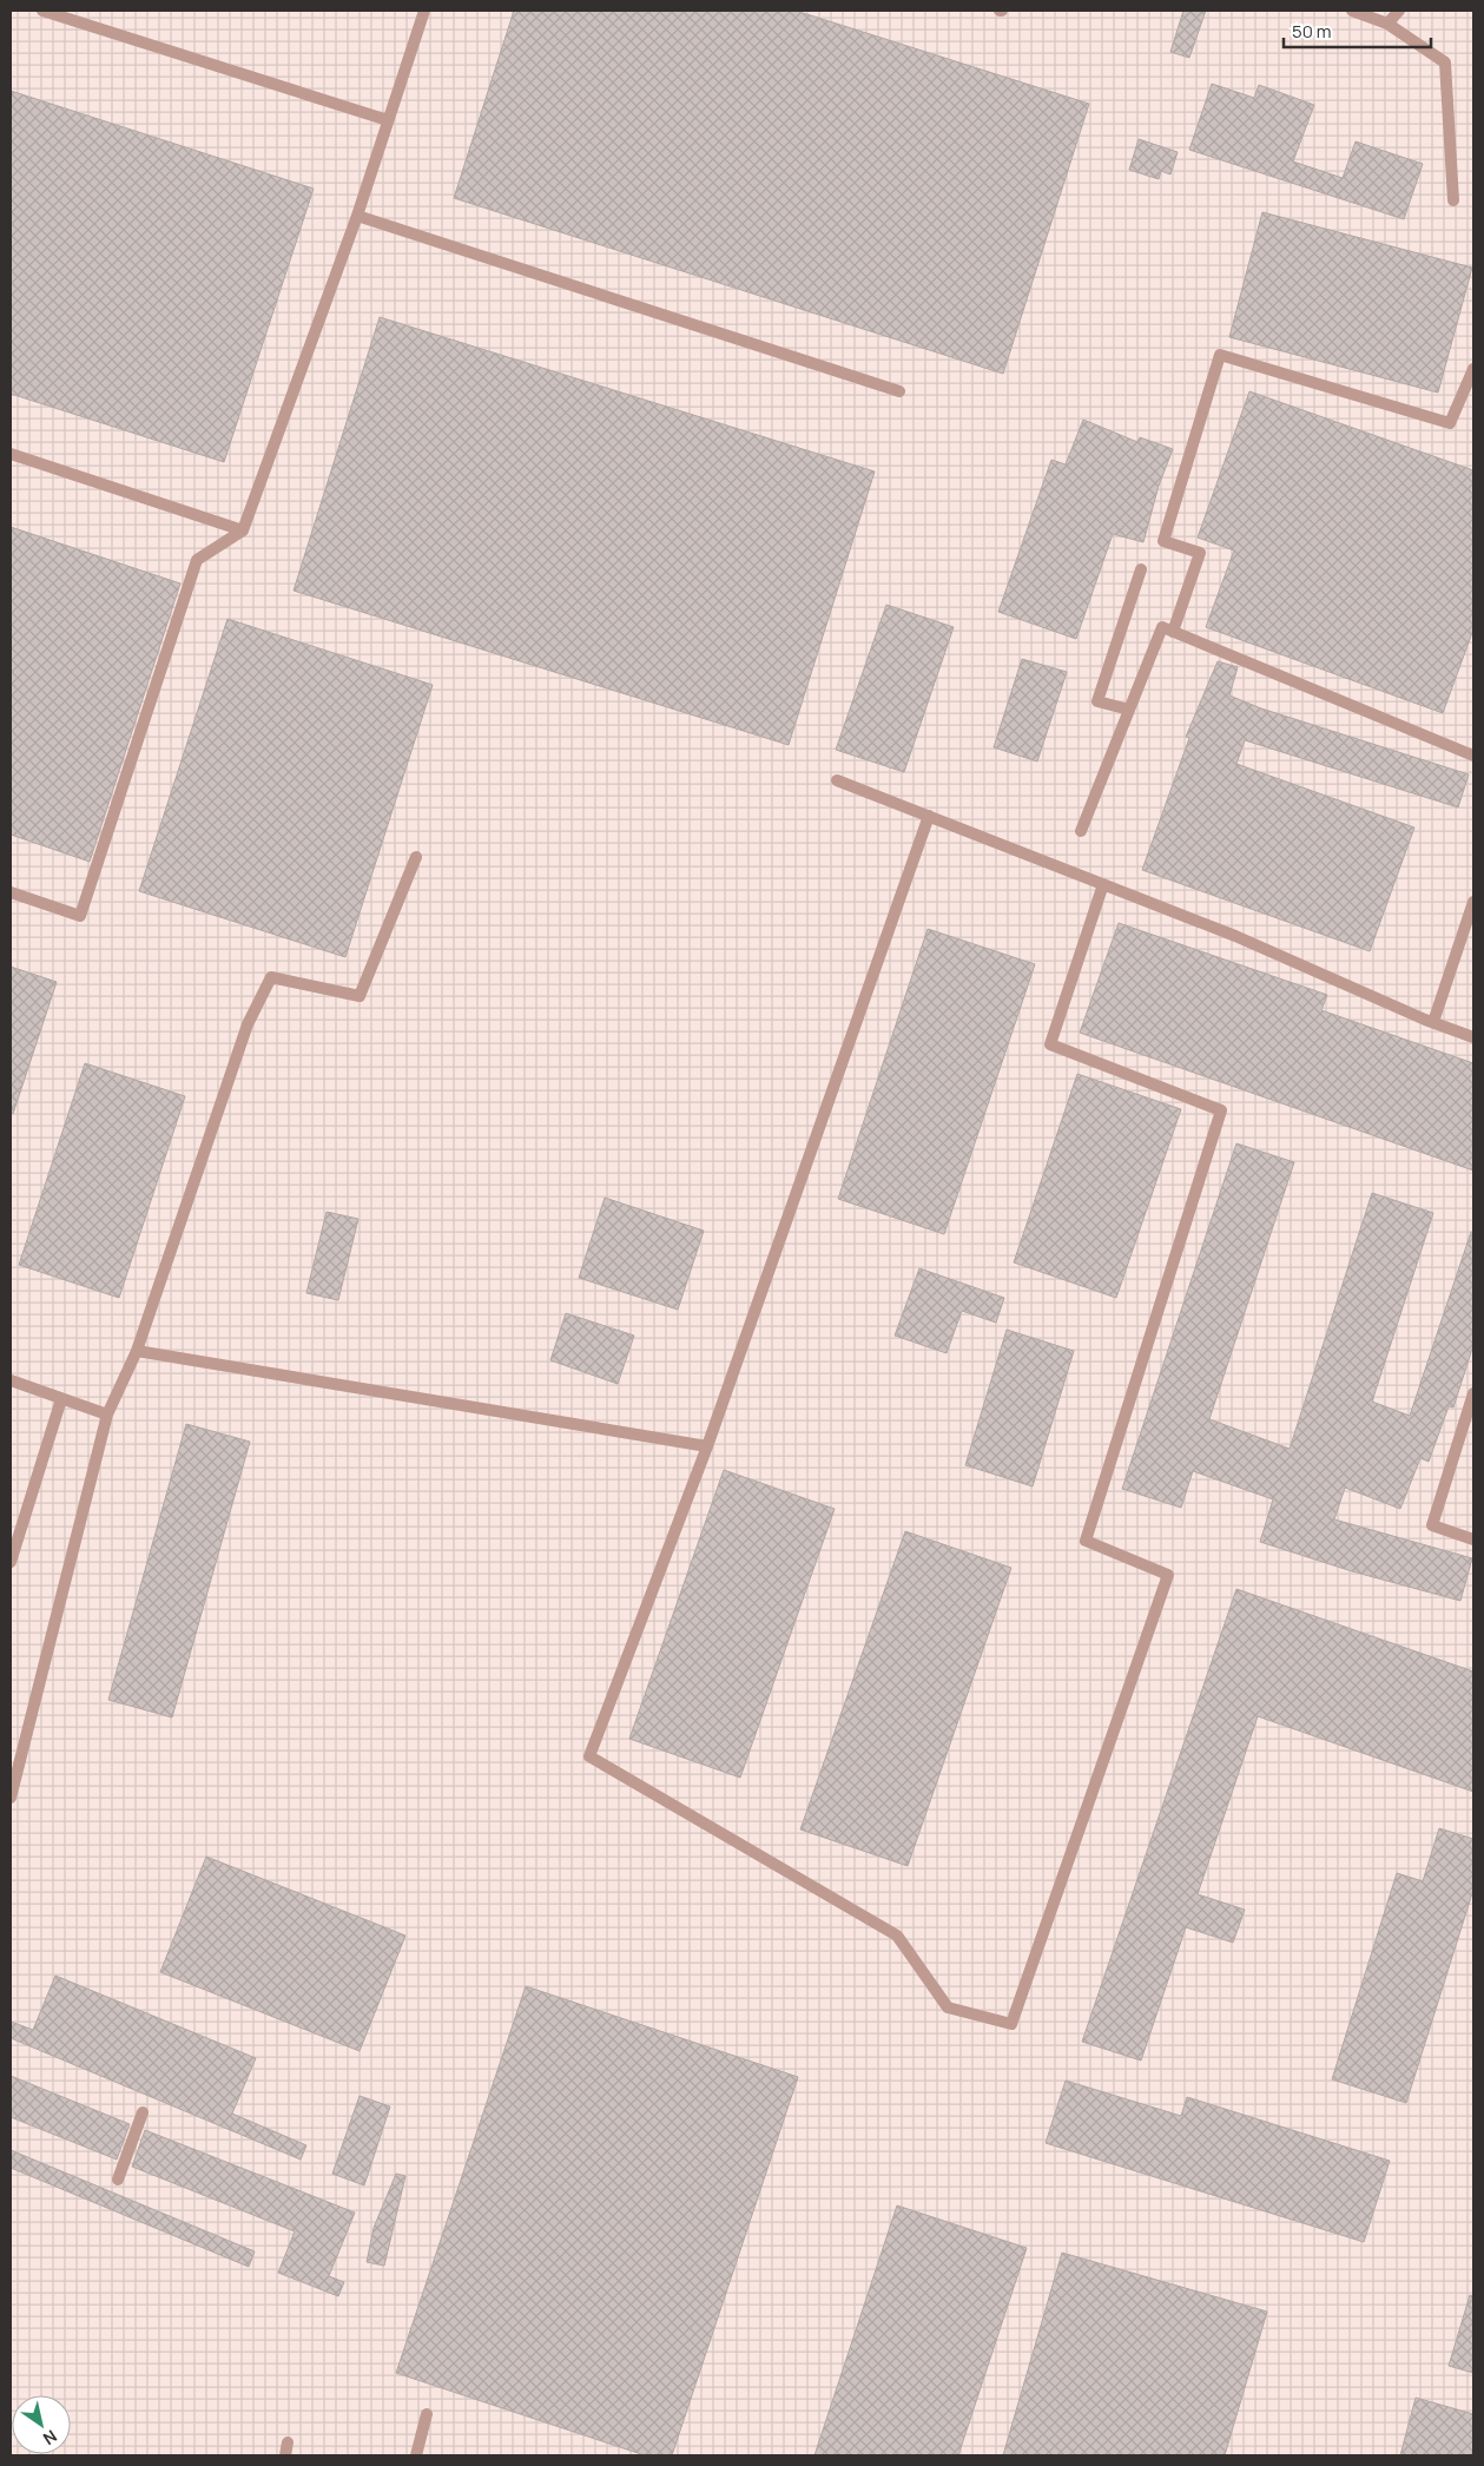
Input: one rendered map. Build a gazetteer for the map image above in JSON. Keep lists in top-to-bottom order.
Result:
{
  "scale_bar": "50 m",
  "north": "bottom right"
}
